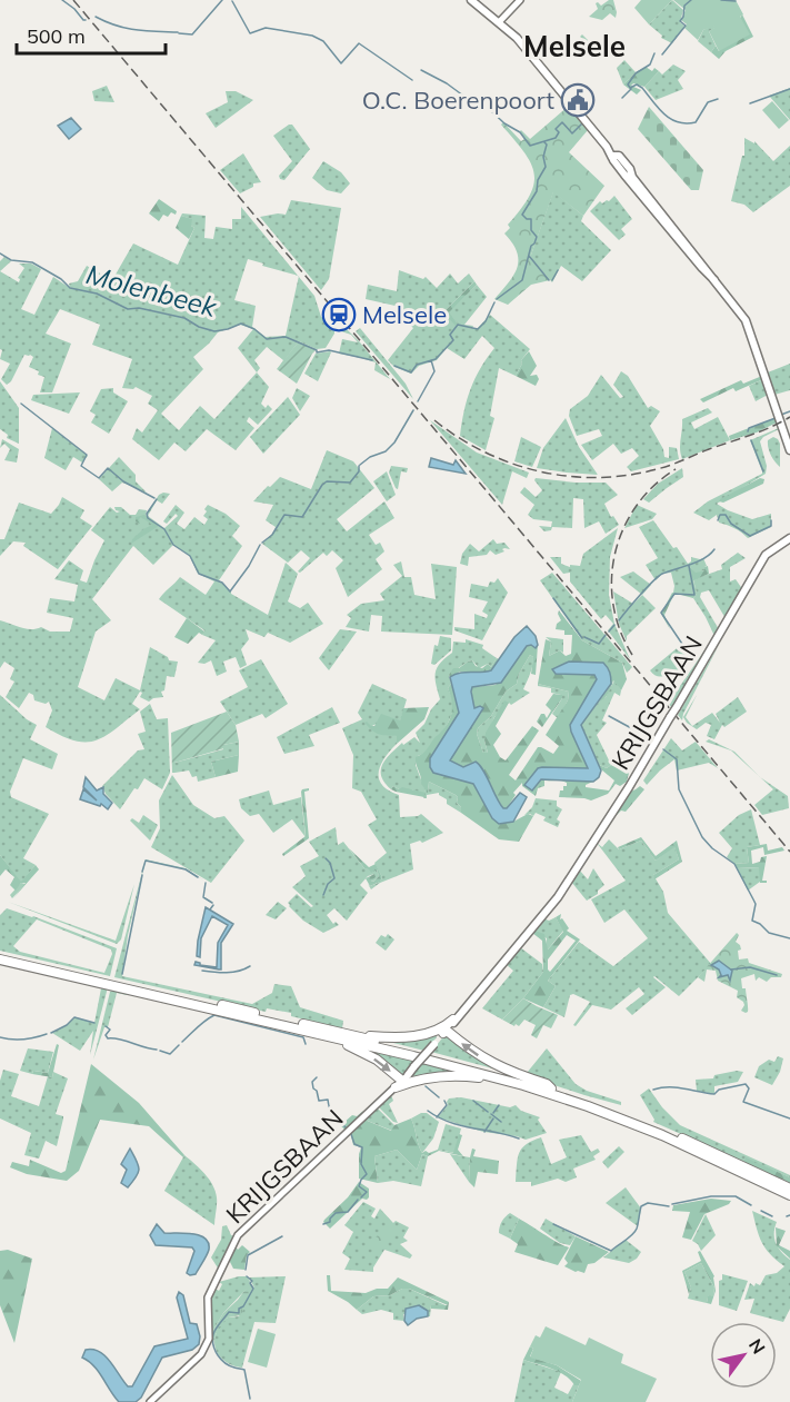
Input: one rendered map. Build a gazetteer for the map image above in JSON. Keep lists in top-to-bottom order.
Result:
{
  "streets": {
    "main road": ["KRIJGSBAAN"]
  },
  "districts": ["Melsele"],
  "water": ["Molenbeek"],
  "places": {
    "public building": ["O.C. Boerenpoort"],
    "station": ["Melsele"]
  },
  "scale_bar": "500 m",
  "north": "top right"
}
